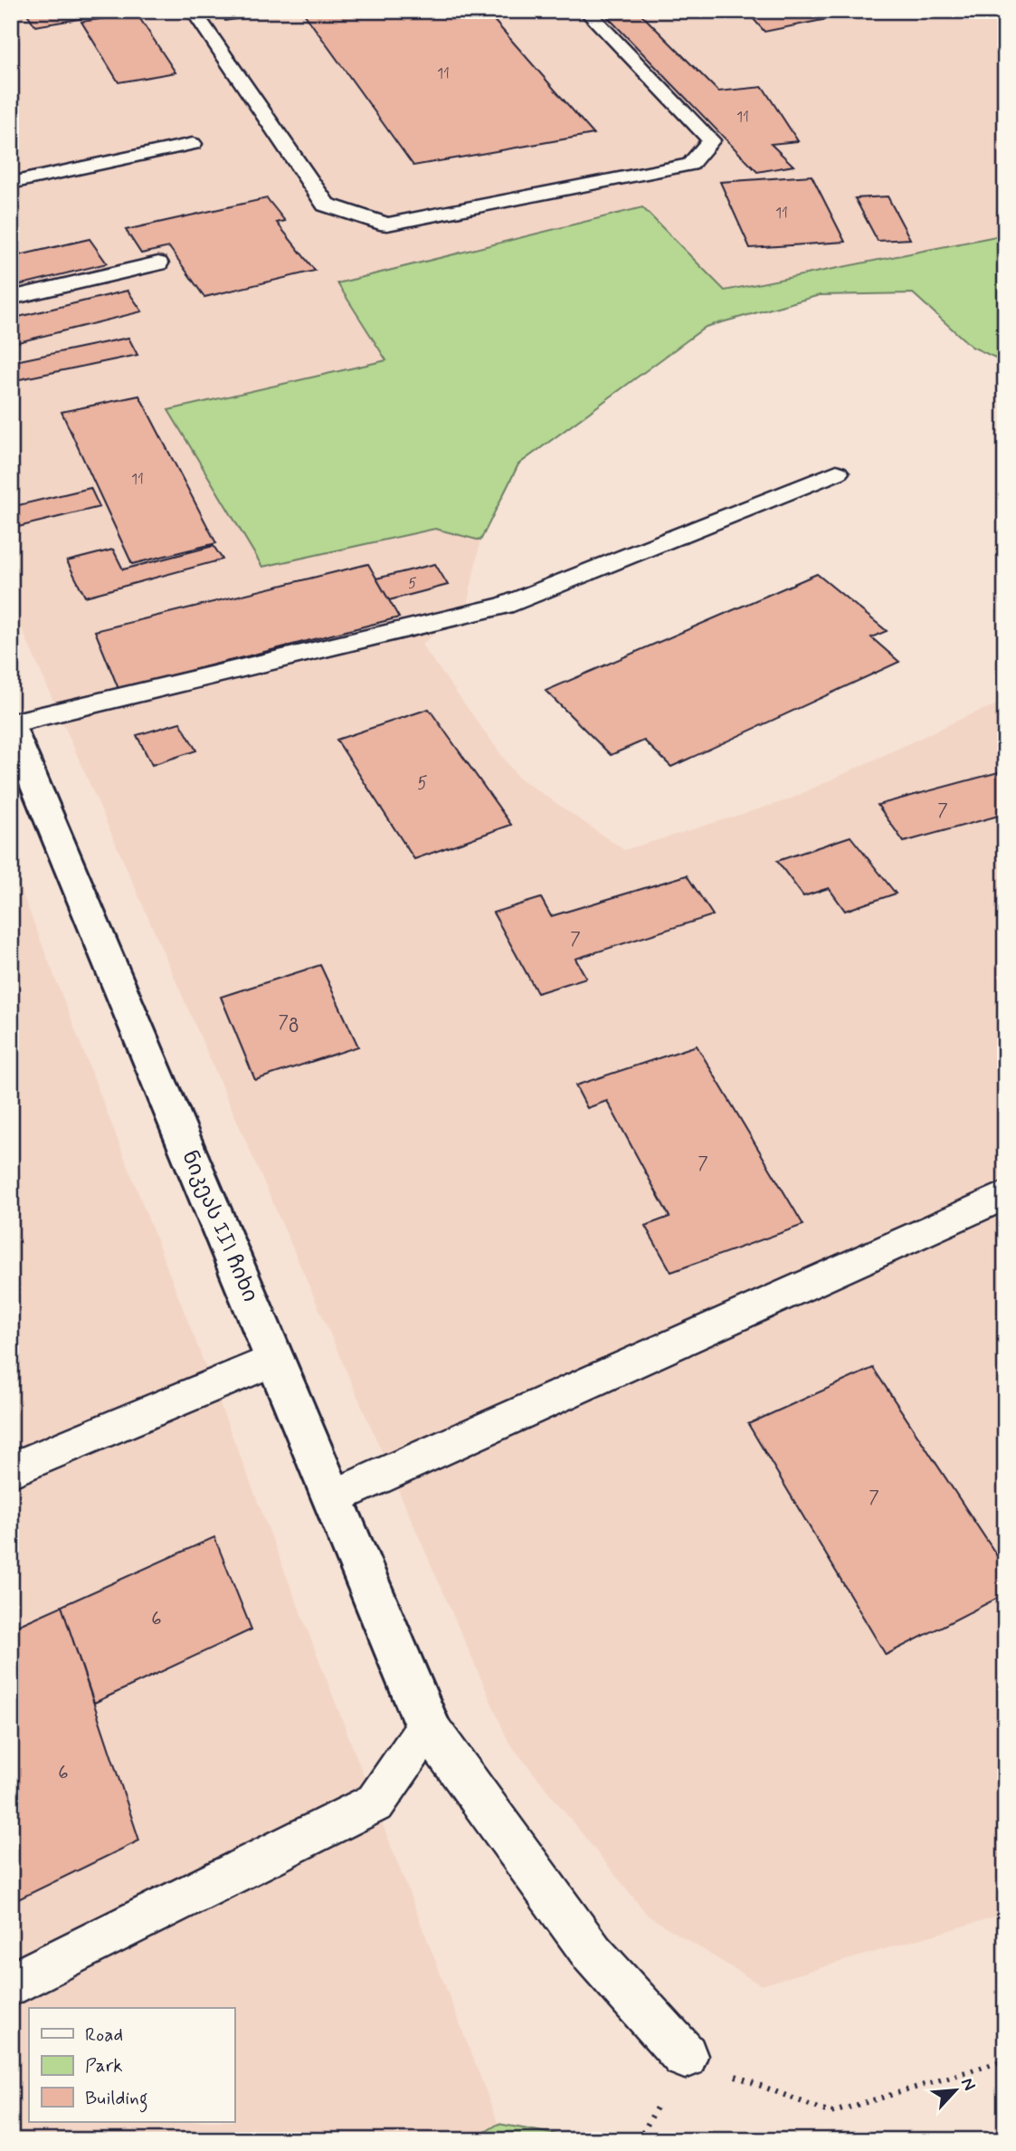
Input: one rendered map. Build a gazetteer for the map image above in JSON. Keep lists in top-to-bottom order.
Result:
{
  "streets": {
    "street": ["ნიკეას III ჩიხი"]
  },
  "house_numbers": [
    "11",
    "11",
    "11",
    "11",
    "5",
    "5",
    "7",
    "7",
    "7გ",
    "7",
    "7",
    "6",
    "6"
  ],
  "legend": ["Road", "Park", "Building"],
  "north": "top right"
}
